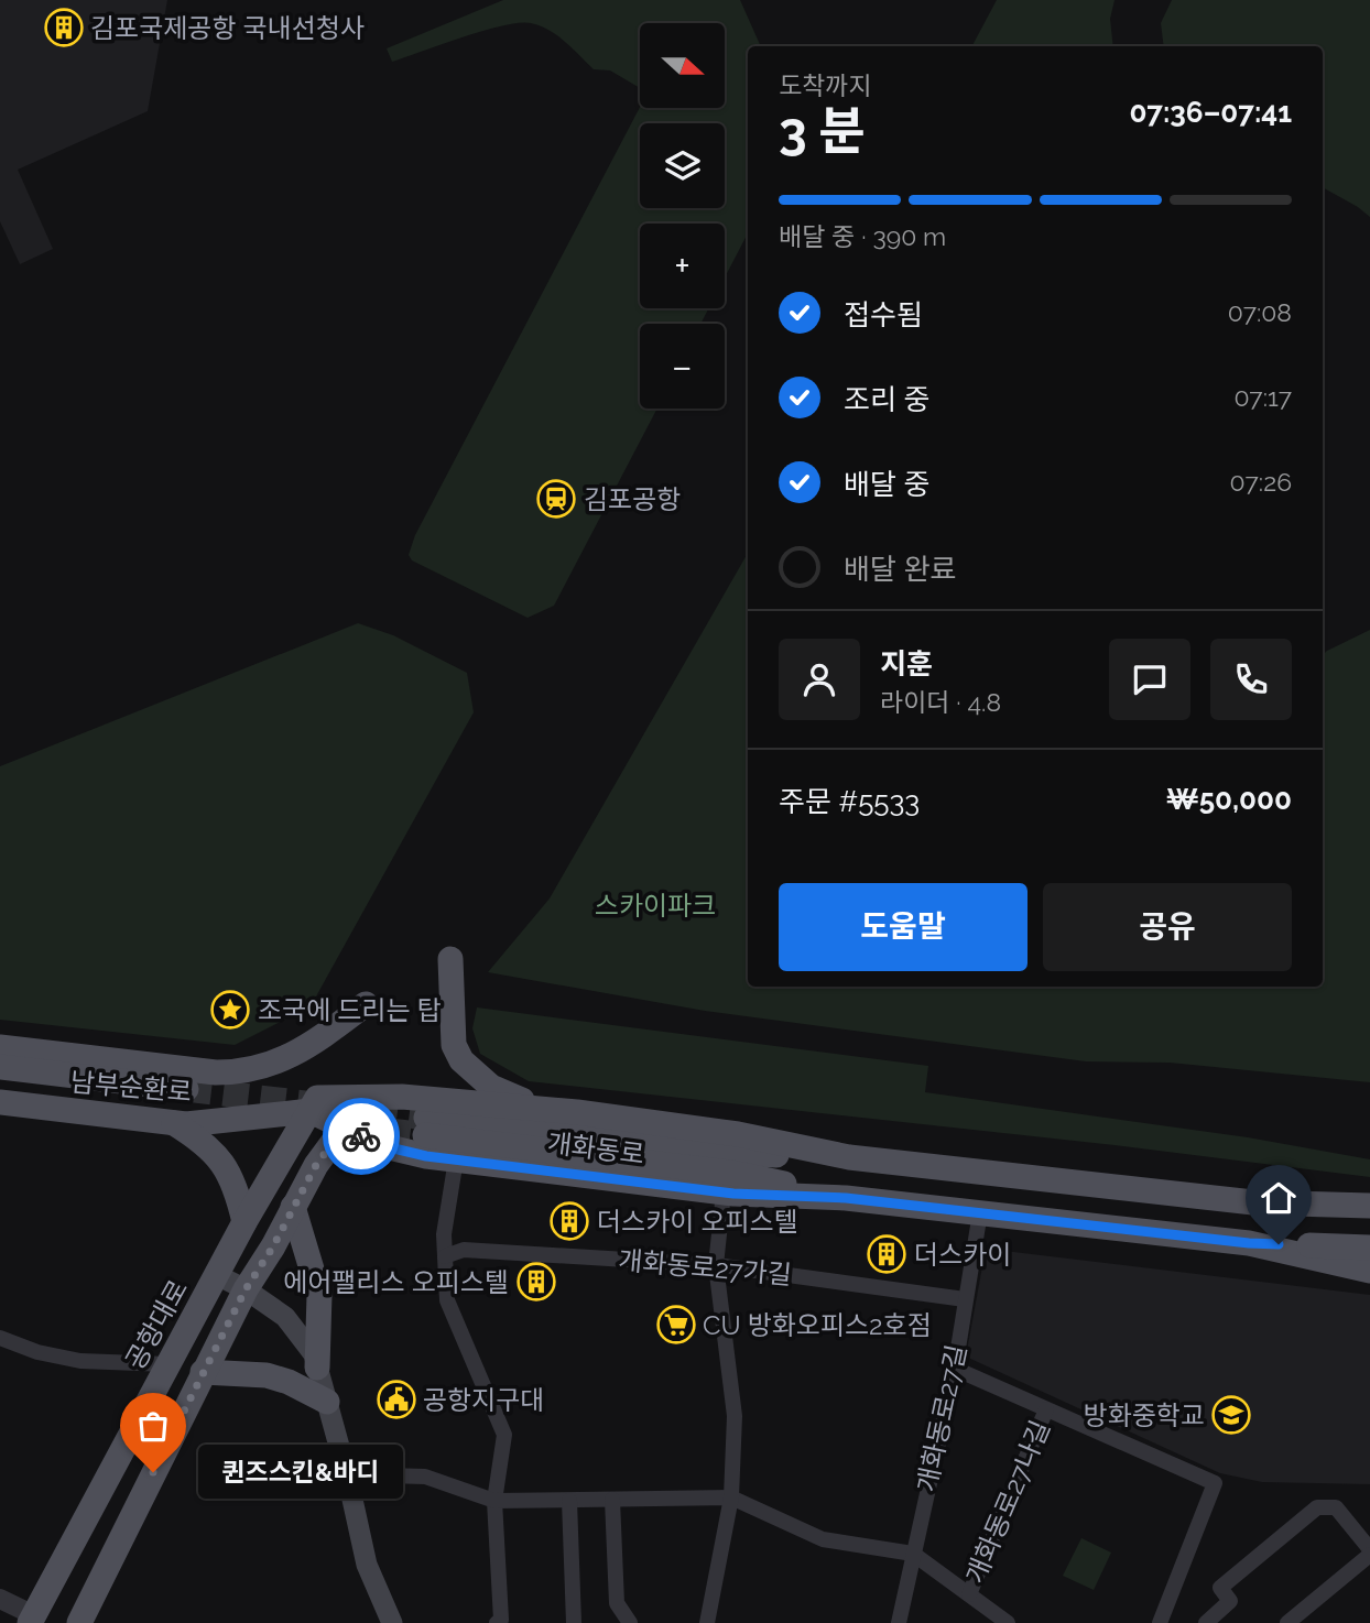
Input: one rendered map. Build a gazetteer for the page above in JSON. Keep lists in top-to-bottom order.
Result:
{
  "streets": {
    "main road": ["남부순환로", "개화동로", "공항대로"],
    "street": ["개화동로27가길", "개화동로27길", "개화동로27나길"]
  },
  "crossings": [
    ["남부순환로", "개화동로"],
    ["남부순환로", "공항대로"],
    ["개화동로", "개화동로27길"],
    ["개화동로27가길", "개화동로27길"],
    ["개화동로27길", "개화동로27나길"]
  ],
  "parks": ["스카이파크"],
  "places": {
    "building": [
      "김포국제공항 국내선청사",
      "더스카이 오피스텔",
      "더스카이",
      "에어팰리스 오피스텔"
    ],
    "station": ["김포공항"],
    "place": ["조국에 드리는 탑"],
    "supermarket": ["CU 방화오피스2호점"],
    "public building": ["공항지구대"],
    "school or university": ["방화중학교"],
    "other": ["퀸즈스킨&바디"]
  },
  "north": "right",
  "page": {
    "map_buttons": ["+", "−"],
    "heading": ["3 분", "도착까지", "07:36–07:41"],
    "panel": [
      "지훈",
      "라이더 · 4.8",
      "주문 #5533",
      "₩50,000"
    ],
    "bar": "배달 중 · 390 m",
    "list": [
      ["접수됨", "07:08"],
      ["조리 중", "07:17"],
      ["배달 중", "07:26"],
      "배달 완료"
    ],
    "buttons": ["도움말", "공유"],
    "bubble": "퀸즈스킨&바디"
  }
}
